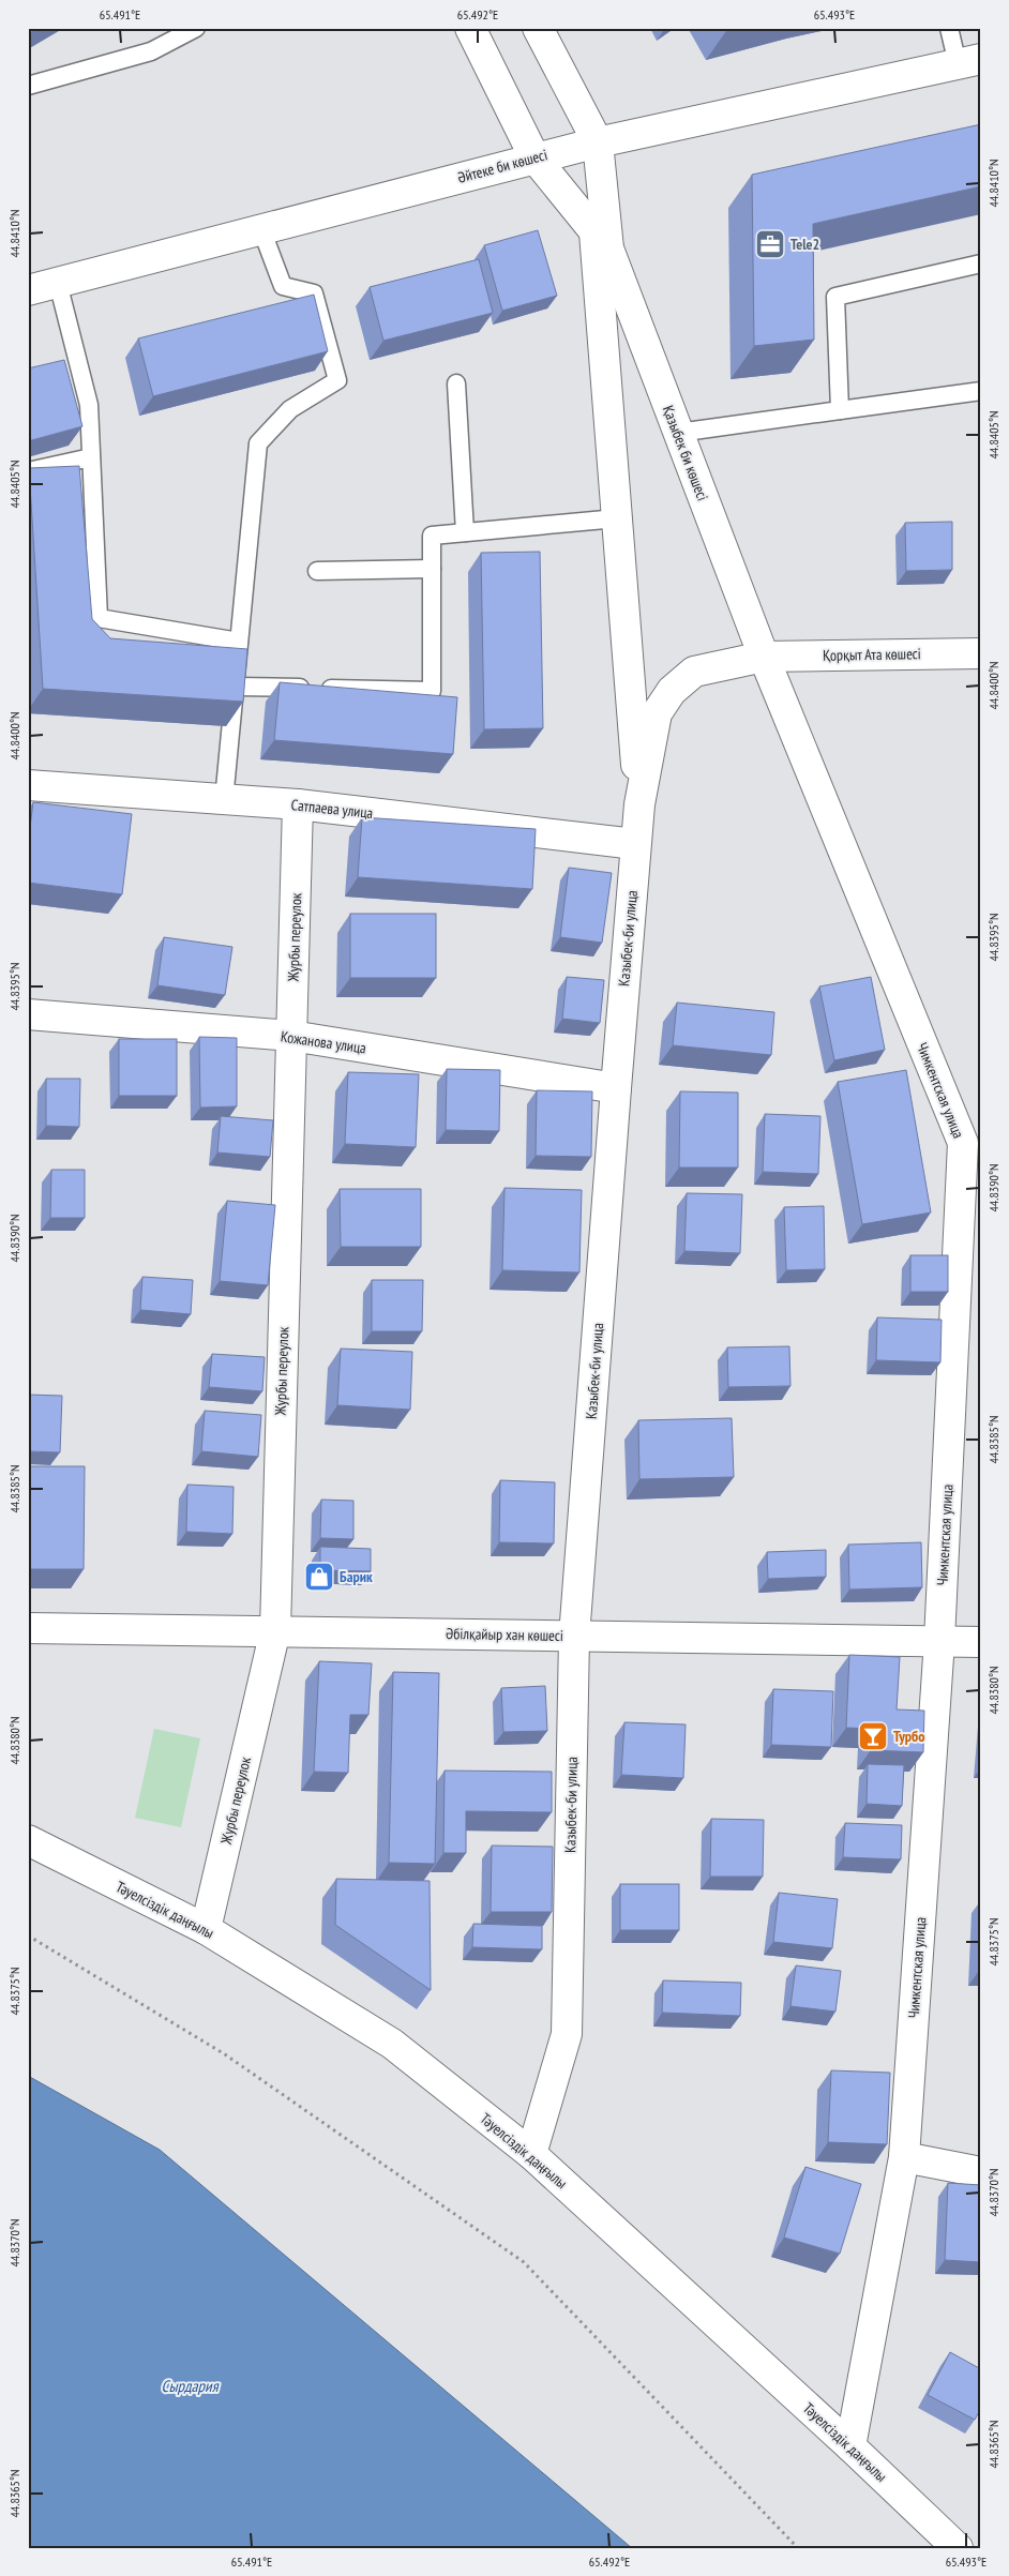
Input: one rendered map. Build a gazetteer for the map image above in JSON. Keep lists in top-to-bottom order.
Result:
{
  "streets": {
    "street": [
      "Әйтеке би көшесі",
      "Қазыбек би көшесі",
      "Қорқыт Ата көшесі",
      "Сатпаева улица",
      "Журбы переулок",
      "Казыбек-би улица",
      "Кожанова улица",
      "Чимкентская улица",
      "Әбілқайыр хан көшесі",
      "Тәуелсіздік даңғылы"
    ]
  },
  "crossings": [
    ["Әйтеке би көшесі", "Қазыбек би көшесі"],
    ["Қазыбек би көшесі", "Қорқыт Ата көшесі"],
    ["Қазыбек би көшесі", "Казыбек-би улица"],
    ["Қазыбек би көшесі", "Чимкентская улица"],
    ["Қорқыт Ата көшесі", "Казыбек-би улица"],
    ["Қорқыт Ата көшесі", "Чимкентская улица"],
    ["Сатпаева улица", "Журбы переулок"],
    ["Сатпаева улица", "Казыбек-би улица"],
    ["Журбы переулок", "Кожанова улица"],
    ["Журбы переулок", "Әбілқайыр хан көшесі"],
    ["Журбы переулок", "Тәуелсіздік даңғылы"],
    ["Казыбек-би улица", "Кожанова улица"],
    ["Казыбек-би улица", "Чимкентская улица"],
    ["Казыбек-би улица", "Әбілқайыр хан көшесі"],
    ["Казыбек-би улица", "Тәуелсіздік даңғылы"],
    ["Чимкентская улица", "Әбілқайыр хан көшесі"],
    ["Чимкентская улица", "Тәуелсіздік даңғылы"]
  ],
  "water": ["Сырдария"],
  "places": {
    "office": ["Tele2"],
    "shop": ["Барик"],
    "bar": ["Турбо"]
  },
  "coordinates": [
    "65.491°E",
    "65.492°E",
    "65.493°E",
    "44.8410°N",
    "44.8405°N",
    "44.8400°N",
    "44.8395°N",
    "44.8390°N",
    "44.8385°N",
    "44.8380°N",
    "44.8375°N",
    "44.8370°N",
    "44.8365°N"
  ]
}
